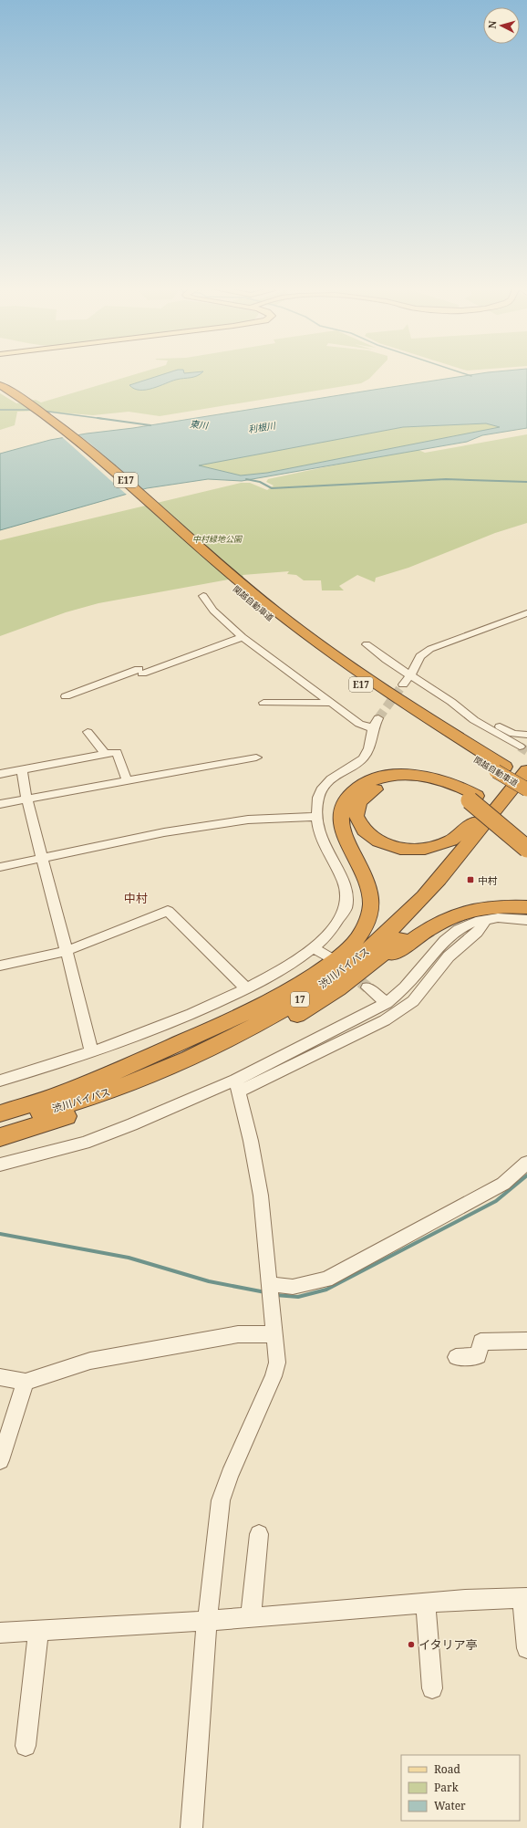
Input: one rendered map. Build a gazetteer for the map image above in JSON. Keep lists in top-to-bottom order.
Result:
{
  "streets": {
    "highway": [
      "E17",
      "関越自動車道",
      "渋川バイパス",
      "17"
    ]
  },
  "districts": ["中村"],
  "water": ["東川", "利根川"],
  "parks": ["中村緑地公園"],
  "places": {
    "transit": ["中村"],
    "other": ["イタリア亭"]
  },
  "legend": ["Road", "Park", "Water"],
  "north": "left"
}
